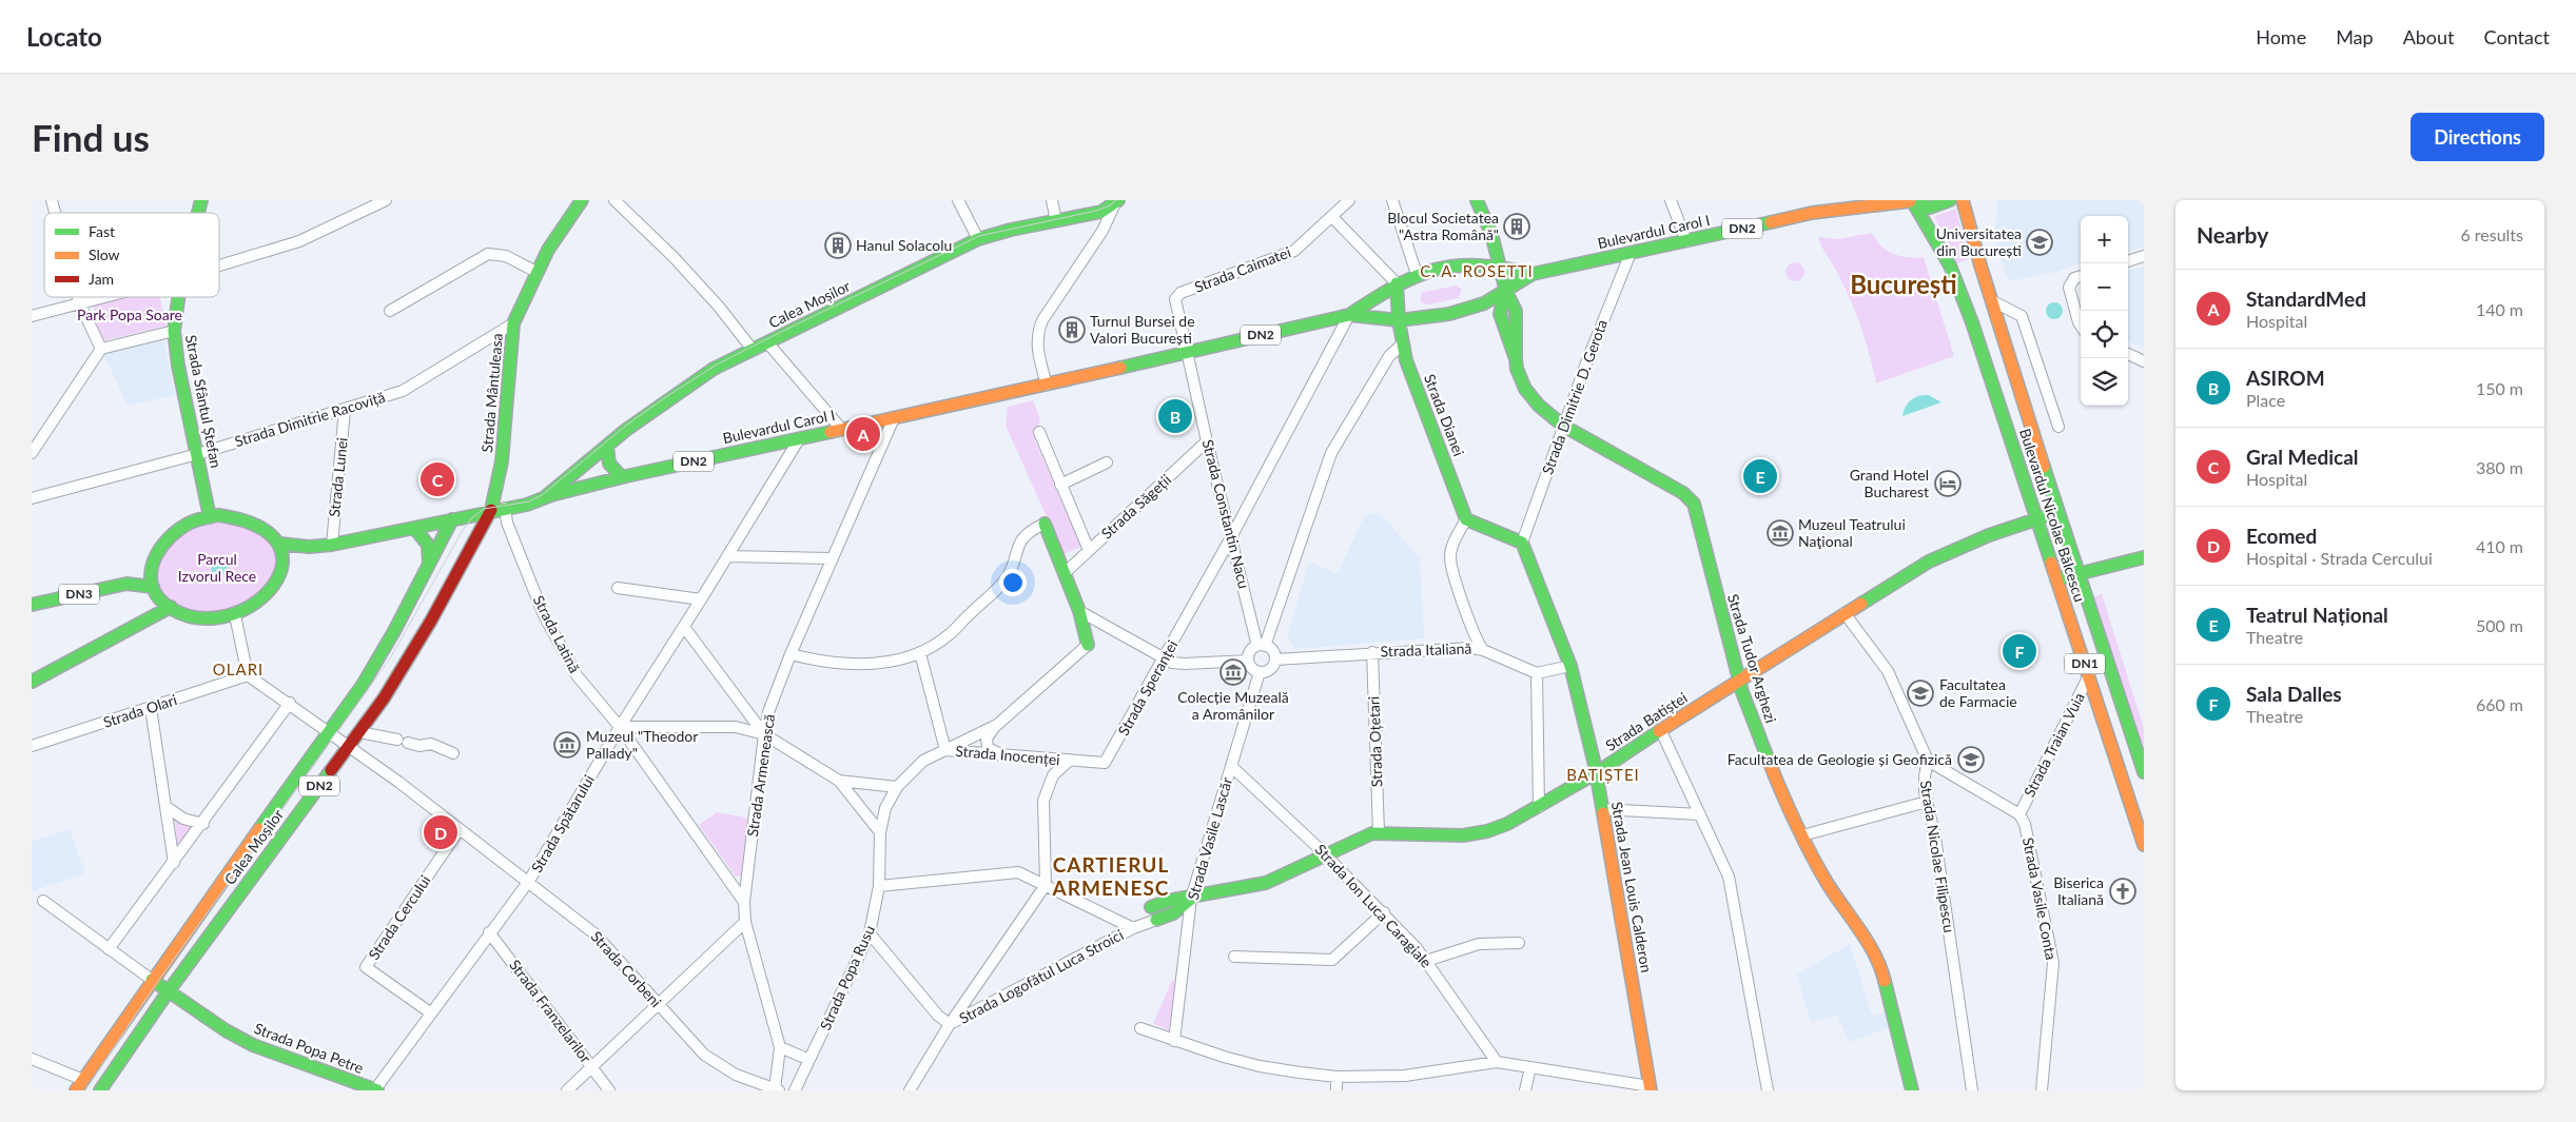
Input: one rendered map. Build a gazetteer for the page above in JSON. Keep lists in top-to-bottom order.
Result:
{
  "streets": {
    "main road": [
      "DN2",
      "Bulevardul Carol I",
      "Calea Moșilor",
      "Strada Mântuleasa",
      "Strada Sfântul Ștefan",
      "Strada Dianei",
      "Bulevardul Nicolae Bălcescu",
      "DN3",
      "Strada Tudor Arghezi",
      "DN1",
      "Strada Batiștei",
      "Strada Jean Louis Calderon",
      "Strada Popa Petre"
    ],
    "street": [
      "Strada Caimatei",
      "Strada Dimitrie D. Gerota",
      "Strada Dimitrie Racoviță",
      "Strada Lunei",
      "Strada Săgeții",
      "Strada Constantin Nacu",
      "Strada Latină",
      "Strada Italiană",
      "Strada Speranței",
      "Strada Olari",
      "Strada Oțetari",
      "Strada Traian Vuia",
      "Strada Inocenței",
      "Strada Armenească",
      "Strada Spătarului",
      "Strada Vasile Lascăr",
      "Strada Nicolae Filipescu",
      "Strada Vasile Conta",
      "Strada Ion Luca Caragiale",
      "Strada Cercului",
      "Strada Corbeni",
      "Strada Logofătul Luca Stroici",
      "Strada Popa Rusu",
      "Strada Franzelarilor"
    ]
  },
  "crossings": [
    ["DN2", "Bulevardul Carol I"],
    ["DN2", "Strada Dianei"],
    ["DN2", "Strada Tudor Arghezi"],
    ["DN2", "Strada Speranței"],
    ["Bulevardul Carol I", "Strada Caimatei"],
    ["Bulevardul Carol I", "Calea Moșilor"],
    ["Bulevardul Carol I", "Strada Mântuleasa"],
    ["Bulevardul Carol I", "Strada Dimitrie D. Gerota"],
    ["Bulevardul Carol I", "Strada Sfântul Ștefan"],
    ["Bulevardul Carol I", "Strada Lunei"],
    ["Bulevardul Carol I", "Strada Constantin Nacu"],
    ["Bulevardul Carol I", "Bulevardul Nicolae Bălcescu"],
    ["Bulevardul Carol I", "DN3"],
    ["Bulevardul Carol I", "Strada Latină"],
    ["Bulevardul Carol I", "Strada Speranței"],
    ["Bulevardul Carol I", "Strada Armenească"],
    ["Bulevardul Carol I", "Strada Spătarului"],
    ["Strada Caimatei", "Strada Constantin Nacu"],
    ["Calea Moșilor", "Strada Mântuleasa"],
    ["Calea Moșilor", "Strada Corbeni"],
    ["Calea Moșilor", "Strada Popa Petre"],
    ["Strada Mântuleasa", "Strada Dimitrie Racoviță"],
    ["Strada Dimitrie D. Gerota", "Strada Tudor Arghezi"],
    ["Strada Dimitrie D. Gerota", "Strada Jean Louis Calderon"],
    ["Strada Sfântul Ștefan", "Strada Dimitrie Racoviță"],
    ["Strada Sfântul Ștefan", "DN3"],
    ["Strada Dimitrie Racoviță", "Strada Lunei"],
    ["Strada Săgeții", "Strada Constantin Nacu"],
    ["Strada Constantin Nacu", "Strada Italiană"],
    ["Strada Constantin Nacu", "Strada Speranței"],
    ["Strada Constantin Nacu", "Strada Vasile Lascăr"],
    ["Bulevardul Nicolae Bălcescu", "Strada Batiștei"],
    ["Bulevardul Nicolae Bălcescu", "Strada Traian Vuia"],
    ["Strada Latină", "Strada Armenească"],
    ["Strada Latină", "Strada Spătarului"],
    ["Strada Italiană", "Strada Oțetari"],
    ["Strada Italiană", "Strada Vasile Lascăr"],
    ["Strada Tudor Arghezi", "Strada Batiștei"],
    ["Strada Speranței", "Strada Inocenței"],
    ["Strada Batiștei", "Strada Oțetari"],
    ["Strada Batiștei", "Strada Vasile Lascăr"],
    ["Strada Batiștei", "Strada Nicolae Filipescu"],
    ["Strada Batiștei", "Strada Jean Louis Calderon"],
    ["Strada Batiștei", "Strada Ion Luca Caragiale"],
    ["Strada Batiștei", "Strada Logofătul Luca Stroici"],
    ["Strada Traian Vuia", "Strada Vasile Conta"],
    ["Strada Inocenței", "Strada Popa Rusu"],
    ["Strada Armenească", "Strada Corbeni"],
    ["Strada Spătarului", "Strada Cercului"],
    ["Strada Spătarului", "Strada Corbeni"],
    ["Strada Spătarului", "Strada Franzelarilor"],
    ["Strada Spătarului", "Strada Popa Petre"],
    ["Strada Vasile Lascăr", "Strada Ion Luca Caragiale"],
    ["Strada Cercului", "Strada Corbeni"]
  ],
  "districts": [
    "C. A. ROSETTI",
    "București",
    "OLARI",
    "BATIȘTEI",
    "CARTIERUL ARMENESC"
  ],
  "parks": ["Park Popa Soare", "Parcul Izvorul Rece"],
  "places": {
    "building": ["Blocul Societatea \"Astra Română\"", "Hanul Solacolu", "Turnul Bursei de Valori București"],
    "school or university": ["Universitatea din București", "Facultatea de Farmacie", "Facultatea de Geologie și Geofizică"],
    "hotel": ["Grand Hotel Bucharest"],
    "museum": ["Muzeul Teatrului Naţional", "Colecție Muzeală a Aromânilor", "Muzeul \"Theodor Pallady\""],
    "church": ["Biserica Italiană"]
  },
  "legend": ["Fast", "Slow", "Jam"],
  "page": {
    "header": "Locato",
    "nav": [
      "Home",
      "Map",
      "About",
      "Contact"
    ],
    "buttons": "Directions",
    "title": "Find us",
    "heading": ["Nearby", "6 results"],
    "map_buttons": ["+", "−"],
    "list": [
      {
        "mark": "A",
        "name": "StandardMed",
        "note": "Hospital",
        "value": "140 m"
      },
      {
        "mark": "B",
        "name": "ASIROM",
        "note": "Place",
        "value": "150 m"
      },
      {
        "mark": "C",
        "name": "Gral Medical",
        "note": "Hospital",
        "value": "380 m"
      },
      {
        "mark": "D",
        "name": "Ecomed",
        "note": "Hospital · Strada Cercului",
        "value": "410 m"
      },
      {
        "mark": "E",
        "name": "Teatrul Național",
        "note": "Theatre",
        "value": "500 m"
      },
      {
        "mark": "F",
        "name": "Sala Dalles",
        "note": "Theatre",
        "value": "660 m"
      }
    ],
    "pins": [
      "B",
      "A",
      "E",
      "C",
      "F",
      "D"
    ]
  }
}
